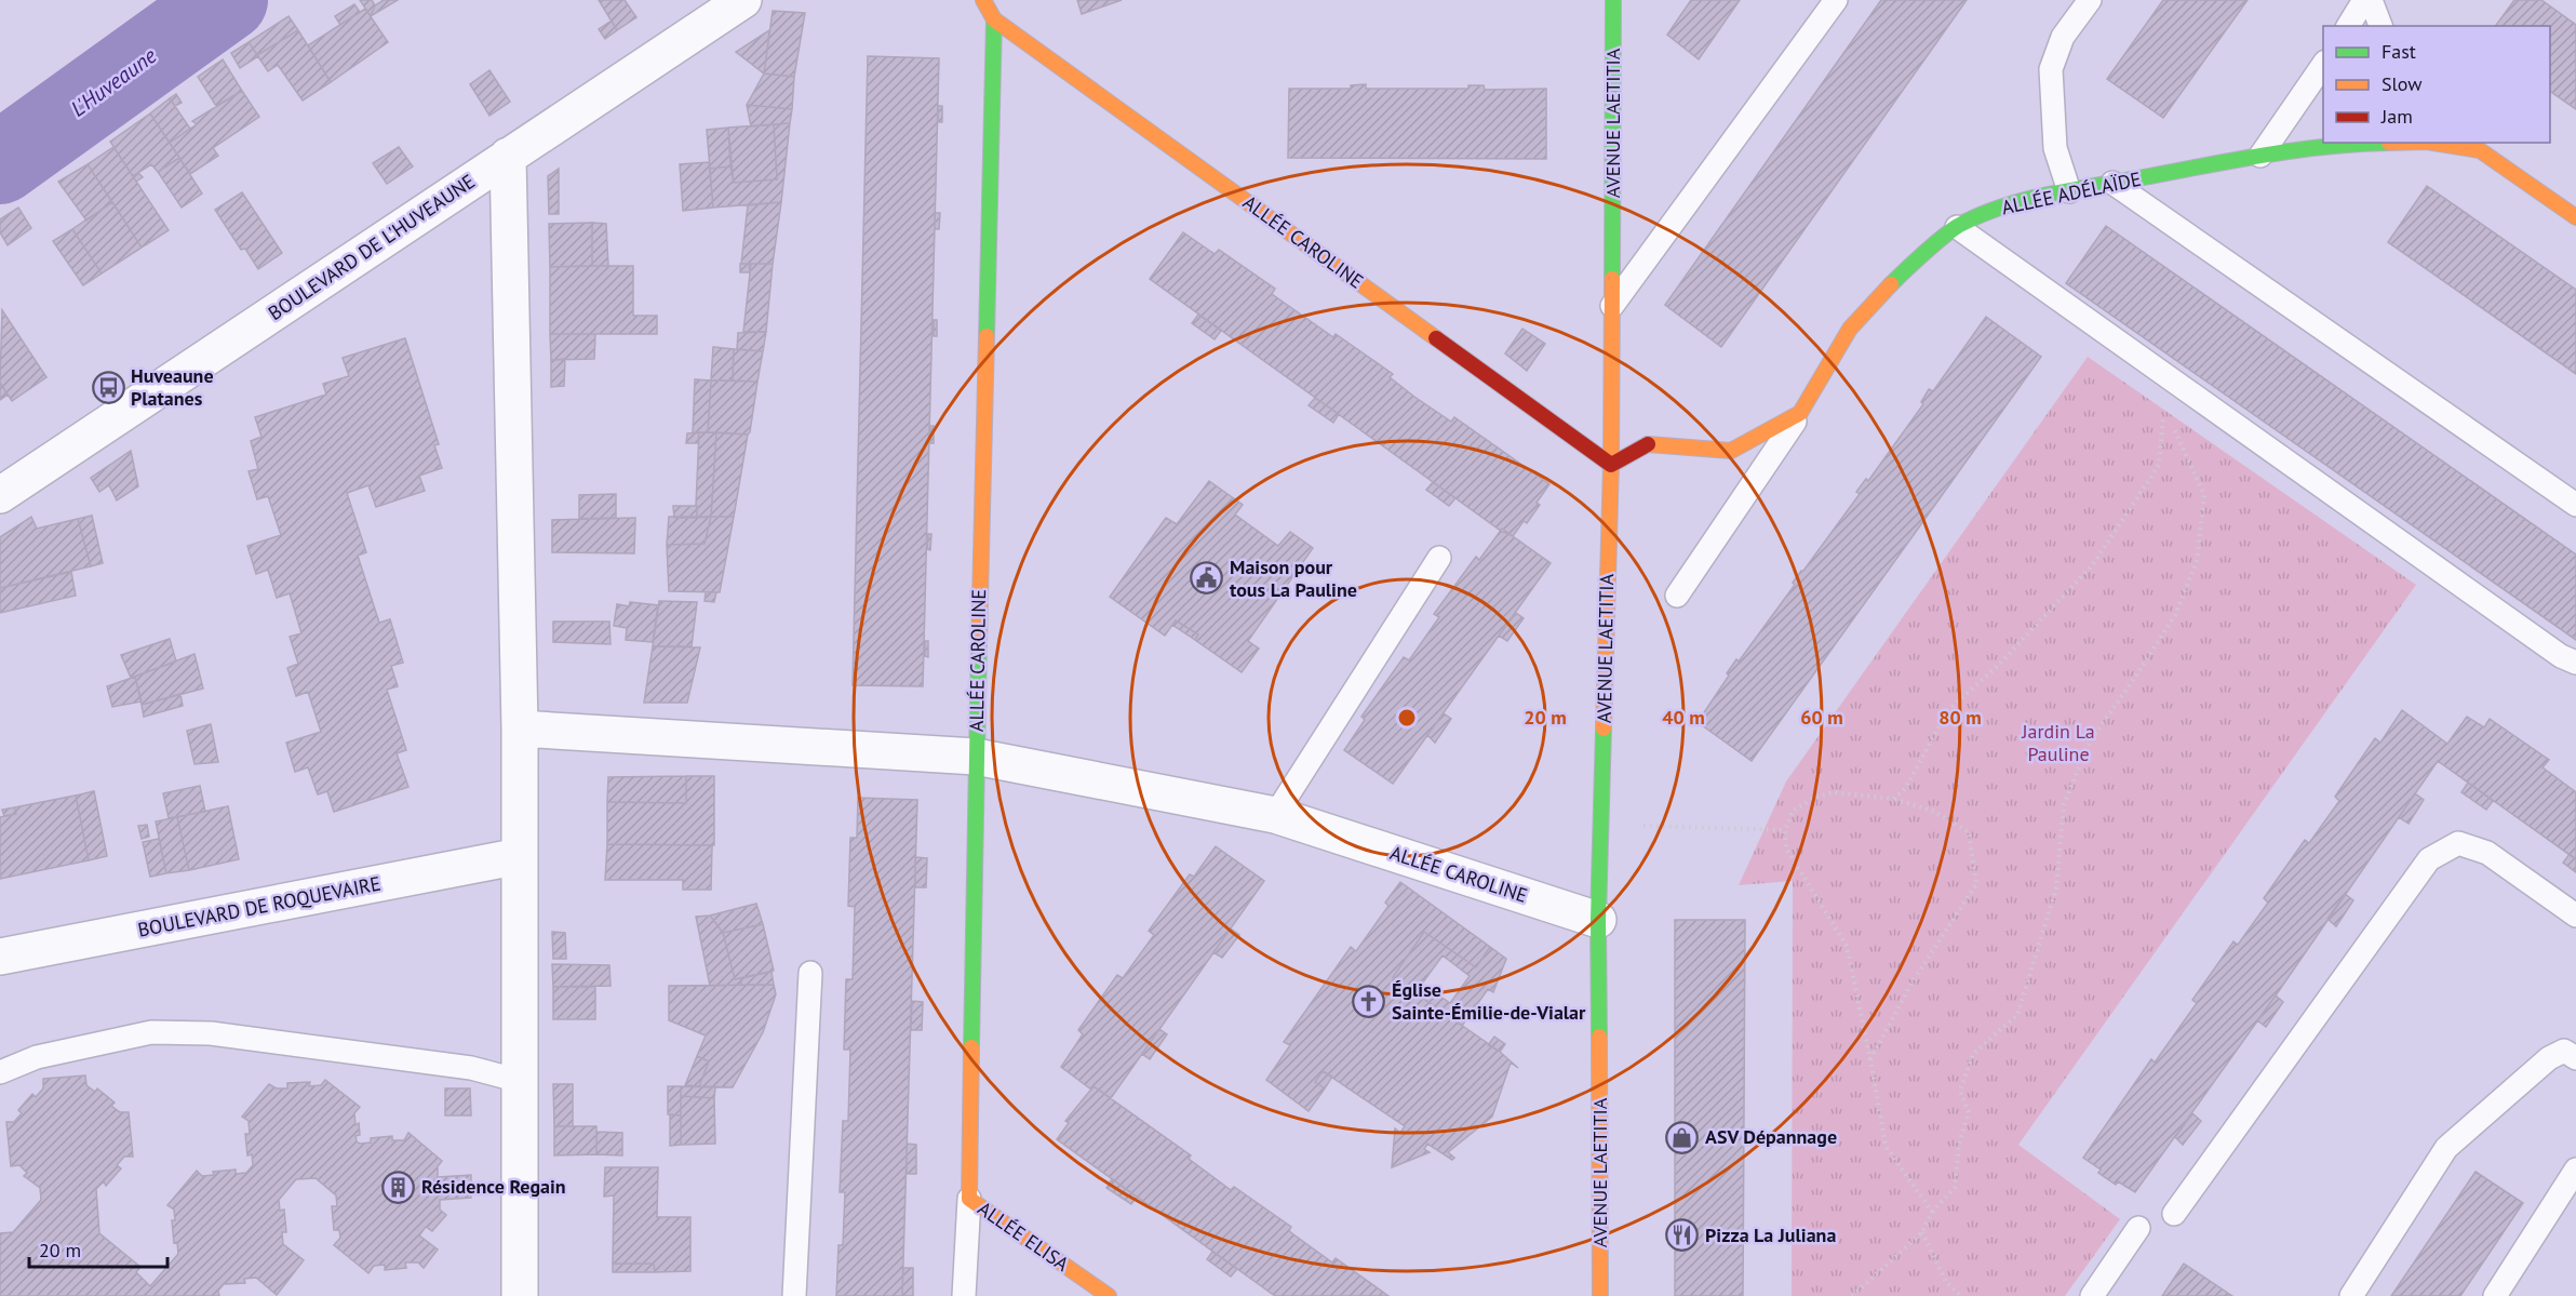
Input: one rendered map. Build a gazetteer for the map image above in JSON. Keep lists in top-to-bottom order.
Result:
{
  "streets": {
    "street": [
      "AVENUE LAETITIA",
      "ALLÉE ADÉLAÏDE",
      "ALLÉE CAROLINE",
      "BOULEVARD DE L'HUVEAUNE",
      "BOULEVARD DE ROQUEVAIRE",
      "ALLÉE ELISA"
    ]
  },
  "crossings": [
    ["AVENUE LAETITIA", "ALLÉE CAROLINE"],
    ["ALLÉE CAROLINE", "ALLÉE ELISA"]
  ],
  "water": ["L'Huveaune"],
  "parks": ["Jardin La Pauline"],
  "places": {
    "bus stop": ["Huveaune Platanes"],
    "public building": ["Maison pour tous La Pauline"],
    "church": ["Église Sainte-Émilie-de-Vialar"],
    "shop": ["ASV Dépannage"],
    "building": ["Résidence Regain"],
    "restaurant": ["Pizza La Juliana"]
  },
  "legend": ["Fast", "Slow", "Jam"],
  "scale_bar": "20 m",
  "rings": [
    "20 m",
    "40 m",
    "60 m",
    "80 m"
  ]
}
